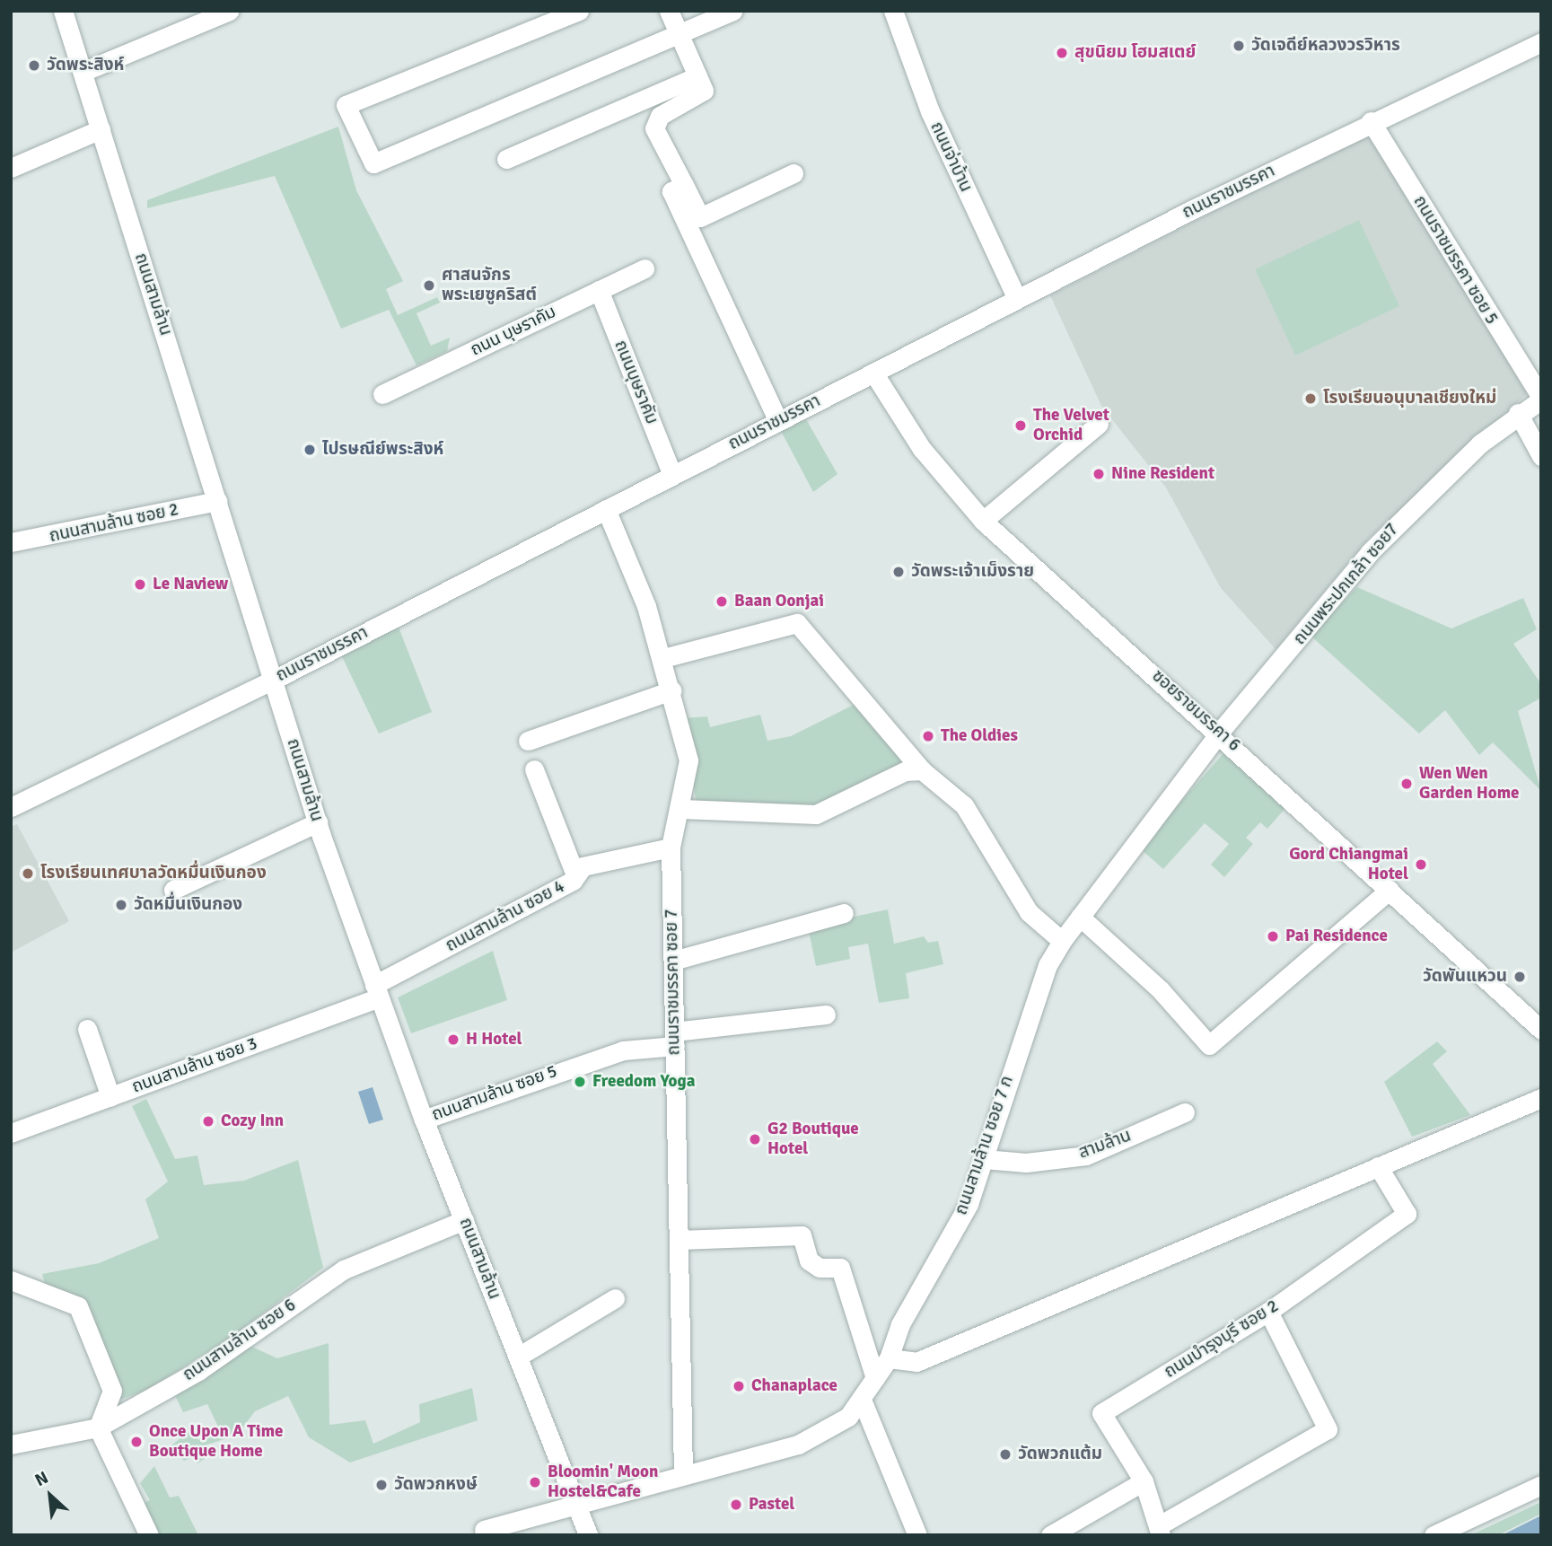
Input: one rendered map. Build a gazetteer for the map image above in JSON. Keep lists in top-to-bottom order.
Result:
{
  "streets": {
    "street": [
      "ถนนจ่าบ้าน",
      "ถนนราชมรรคา",
      "ถนนราชมรรคา ซอย 5",
      "ถนนสามล้าน",
      "ถนน บุษราคัม",
      "ถนนบุษราคัม",
      "ถนนสามล้าน ซอย 2",
      "ถนนพระปกเกล้า ซอย7",
      "ซอยราชมรรคา 6",
      "ถนนสามล้าน ซอย 4",
      "ถนนราชมรรคา ซอย 7",
      "ถนนสามล้าน ซอย 3",
      "ถนนสามล้าน ซอย 5",
      "สามล้าน",
      "ถนนสามล้าน ซอย 7 ก",
      "ถนนบำรุงบุรี ซอย 2",
      "ถนนสามล้าน ซอย 6"
    ]
  },
  "crossings": [
    ["ถนนจ่าบ้าน", "ถนนราชมรรคา"],
    ["ถนนราชมรรคา", "ถนนราชมรรคา ซอย 5"],
    ["ถนนราชมรรคา", "ถนนสามล้าน"],
    ["ถนนราชมรรคา", "ถนนบุษราคัม"],
    ["ถนนราชมรรคา", "ซอยราชมรรคา 6"],
    ["ถนนราชมรรคา", "ถนนราชมรรคา ซอย 7"],
    ["ถนนราชมรรคา ซอย 5", "ถนนพระปกเกล้า ซอย7"],
    ["ถนนสามล้าน", "ถนนสามล้าน ซอย 2"],
    ["ถนนสามล้าน", "ถนนสามล้าน ซอย 4"],
    ["ถนนสามล้าน", "ถนนสามล้าน ซอย 3"],
    ["ถนนสามล้าน", "ถนนสามล้าน ซอย 5"],
    ["ถนนสามล้าน", "ถนนสามล้าน ซอย 7 ก"],
    ["ถนนสามล้าน", "ถนนสามล้าน ซอย 6"],
    ["ถนน บุษราคัม", "ถนนบุษราคัม"],
    ["ถนนพระปกเกล้า ซอย7", "ซอยราชมรรคา 6"],
    ["ถนนพระปกเกล้า ซอย7", "ถนนสามล้าน ซอย 7 ก"],
    ["ซอยราชมรรคา 6", "ถนนสามล้าน ซอย 7 ก"],
    ["ถนนสามล้าน ซอย 4", "ถนนราชมรรคา ซอย 7"],
    ["ถนนสามล้าน ซอย 4", "ถนนสามล้าน ซอย 3"],
    ["ถนนราชมรรคา ซอย 7", "ถนนสามล้าน ซอย 5"],
    ["ถนนราชมรรคา ซอย 7", "ถนนสามล้าน ซอย 7 ก"],
    ["สามล้าน", "ถนนสามล้าน ซอย 7 ก"]
  ],
  "places": [
    "วัดเจดีย์หลวงวรวิหาร",
    "สุขนิยม โฮมสเตย์",
    "วัดพระสิงห์",
    "ศาสนจักร พระเยซูคริสต์",
    "โรงเรียนอนุบาลเชียงใหม่",
    "The Velvet Orchid",
    "ไปรษณีย์พระสิงห์",
    "Nine Resident",
    "วัดพระเจ้าเม็งราย",
    "Le Naview",
    "Baan Oonjai",
    "The Oldies",
    "Wen Wen Garden Home",
    "Gord Chiangmai Hotel",
    "โรงเรียนเทศบาลวัดหมื่นเงินกอง",
    "วัดหมื่นเงินกอง",
    "Pai Residence",
    "วัดพันแหวน",
    "H Hotel",
    "Freedom Yoga",
    "Cozy Inn",
    "G2 Boutique Hotel",
    "Chanaplace",
    "Once Upon A Time Boutique Home",
    "วัดพวกแต้ม",
    "Bloomin' Moon Hostel&Cafe",
    "วัดพวกหงษ์",
    "Pastel"
  ],
  "north": "top left"
}
